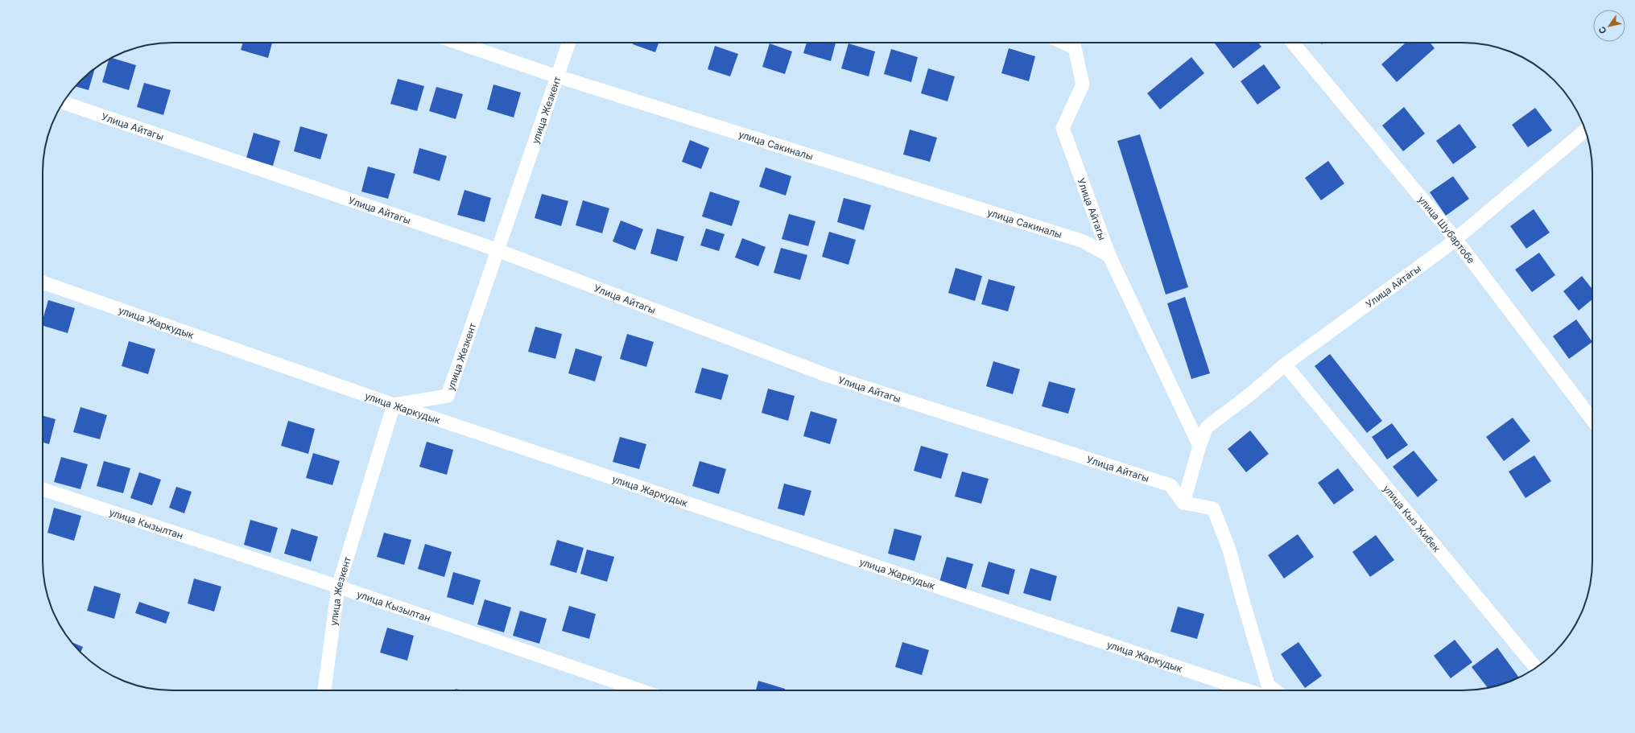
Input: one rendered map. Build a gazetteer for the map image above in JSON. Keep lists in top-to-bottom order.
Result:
{
  "streets": {
    "street": [
      "улица Жезкент",
      "Улица Айтагы",
      "улица Сакиналы",
      "улица Шубартобе",
      "улица Жаркудык",
      "улица Кыз Жибек",
      "улица Кызылтан"
    ]
  },
  "crossings": [
    ["улица Жезкент", "Улица Айтагы"],
    ["улица Жезкент", "улица Сакиналы"],
    ["улица Жезкент", "улица Жаркудык"],
    ["улица Жезкент", "улица Кызылтан"],
    ["Улица Айтагы", "улица Сакиналы"],
    ["Улица Айтагы", "улица Шубартобе"],
    ["Улица Айтагы", "улица Кыз Жибек"]
  ],
  "north": "bottom left"
}
